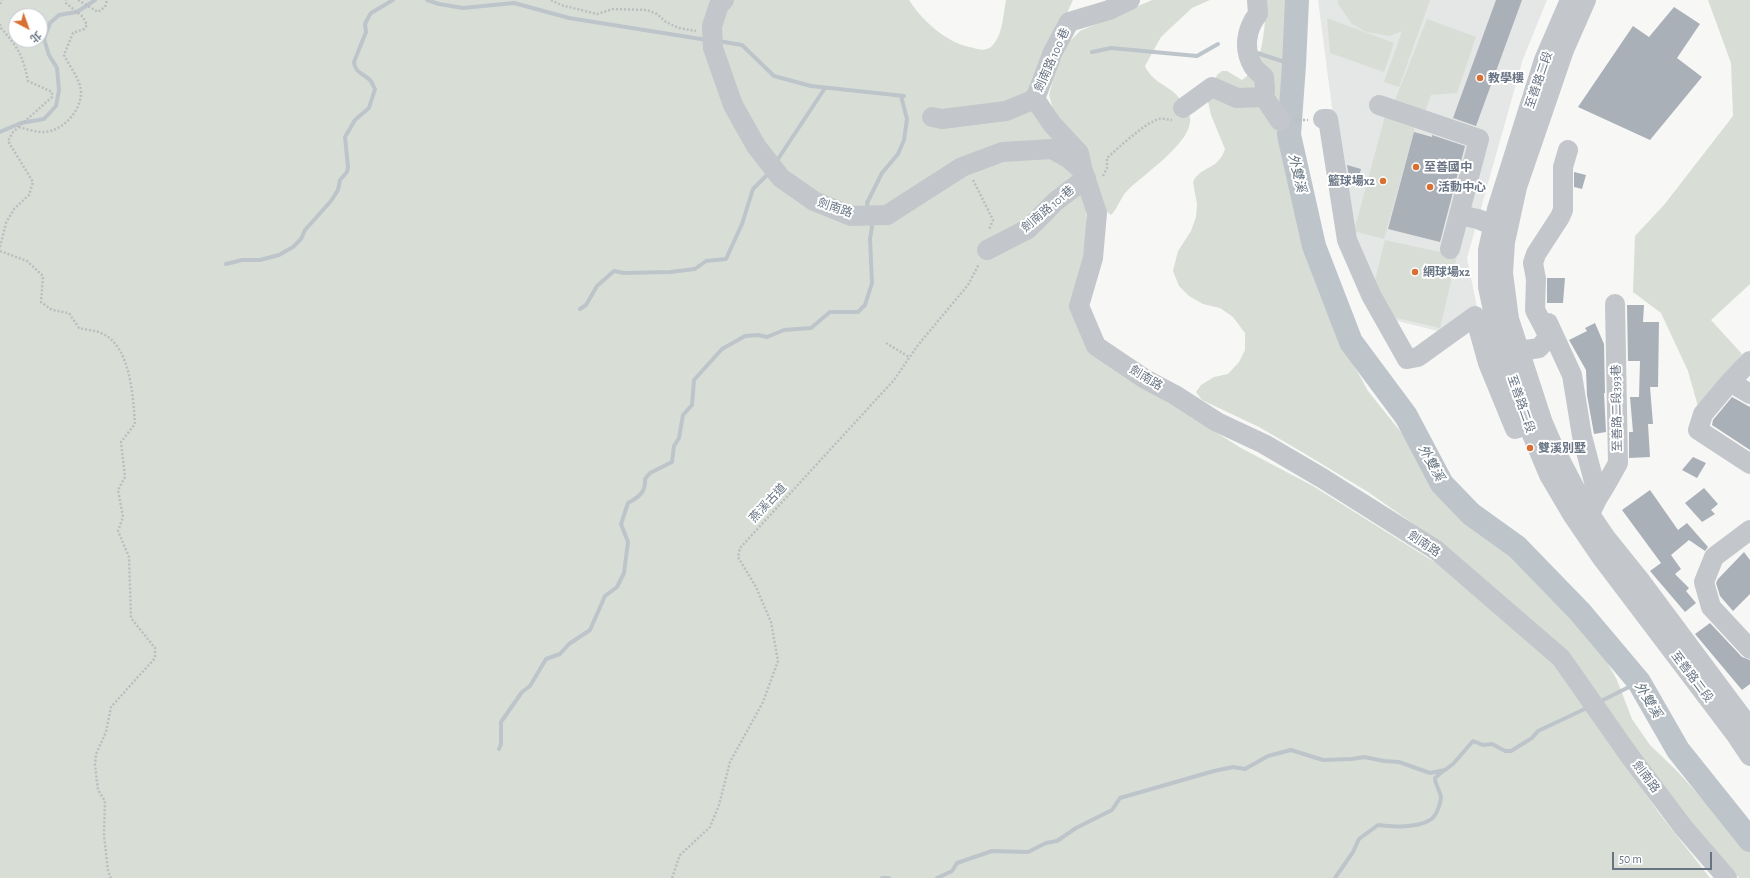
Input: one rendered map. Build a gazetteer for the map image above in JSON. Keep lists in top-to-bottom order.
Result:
{
  "streets": {
    "street": [
      "劍南路 100 巷",
      "至善路二段",
      "劍南路",
      "劍南路 101巷",
      "至善路二段393巷"
    ],
    "path": ["燕溪古道"]
  },
  "crossings": [
    ["劍南路 100 巷", "劍南路"],
    ["劍南路 100 巷", "劍南路 101巷"],
    ["至善路二段", "至善路二段393巷"],
    ["劍南路", "劍南路 101巷"],
    ["劍南路 101巷", "燕溪古道"]
  ],
  "water": ["外雙溪"],
  "places": [
    "教學樓",
    "至善國中",
    "籃球場x2",
    "活動中心",
    "網球場x2",
    "雙溪別墅"
  ],
  "scale_bar": "50 m",
  "north": "bottom right"
}
